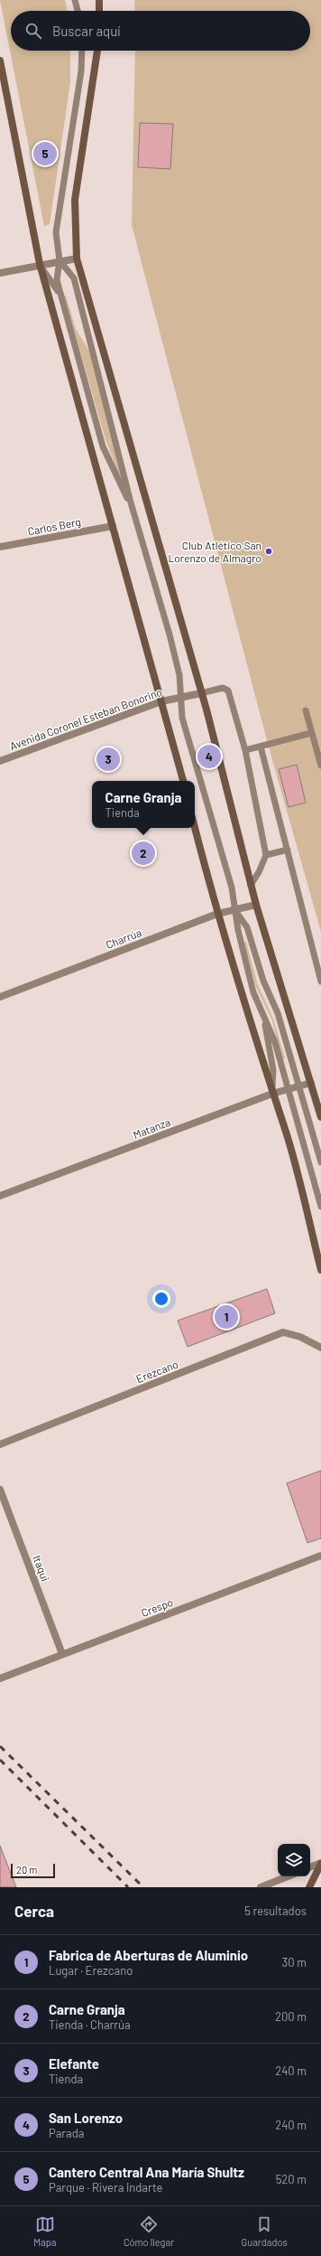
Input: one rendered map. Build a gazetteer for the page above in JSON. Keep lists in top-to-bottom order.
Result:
{
  "streets": {
    "street": [
      "Carlos Berg",
      "Avenida Coronel Esteban Bonorino",
      "Charrúa",
      "Matanza",
      "Erezcano",
      "Itaqui",
      "Crespo"
    ]
  },
  "crossings": [
    ["Itaqui", "Crespo"]
  ],
  "places": ["Club Atlético San Lorenzo de Almagro"],
  "scale_bar": "20 m",
  "page": {
    "search": "Buscar aquí",
    "pins": [
      "5",
      "4",
      "3",
      "2",
      "1"
    ],
    "popup": ["Carne Granja", "Tienda"],
    "scale": "20 m",
    "heading": ["Cerca", "5 resultados"],
    "list": [
      {
        "mark": "1",
        "name": "Fabrica de Aberturas de Aluminio",
        "note": "Lugar · Erezcano",
        "value": "30 m"
      },
      {
        "mark": "2",
        "name": "Carne Granja",
        "note": "Tienda · Charrúa",
        "value": "200 m"
      },
      {
        "mark": "3",
        "name": "Elefante",
        "note": "Tienda",
        "value": "240 m"
      },
      {
        "mark": "4",
        "name": "San Lorenzo",
        "note": "Parada",
        "value": "240 m"
      },
      {
        "mark": "5",
        "name": "Cantero Central Ana María Shultz",
        "note": "Parque · Rivera Indarte",
        "value": "520 m"
      }
    ],
    "nav": ["Mapa", "Cómo llegar", "Guardados"]
  }
}
